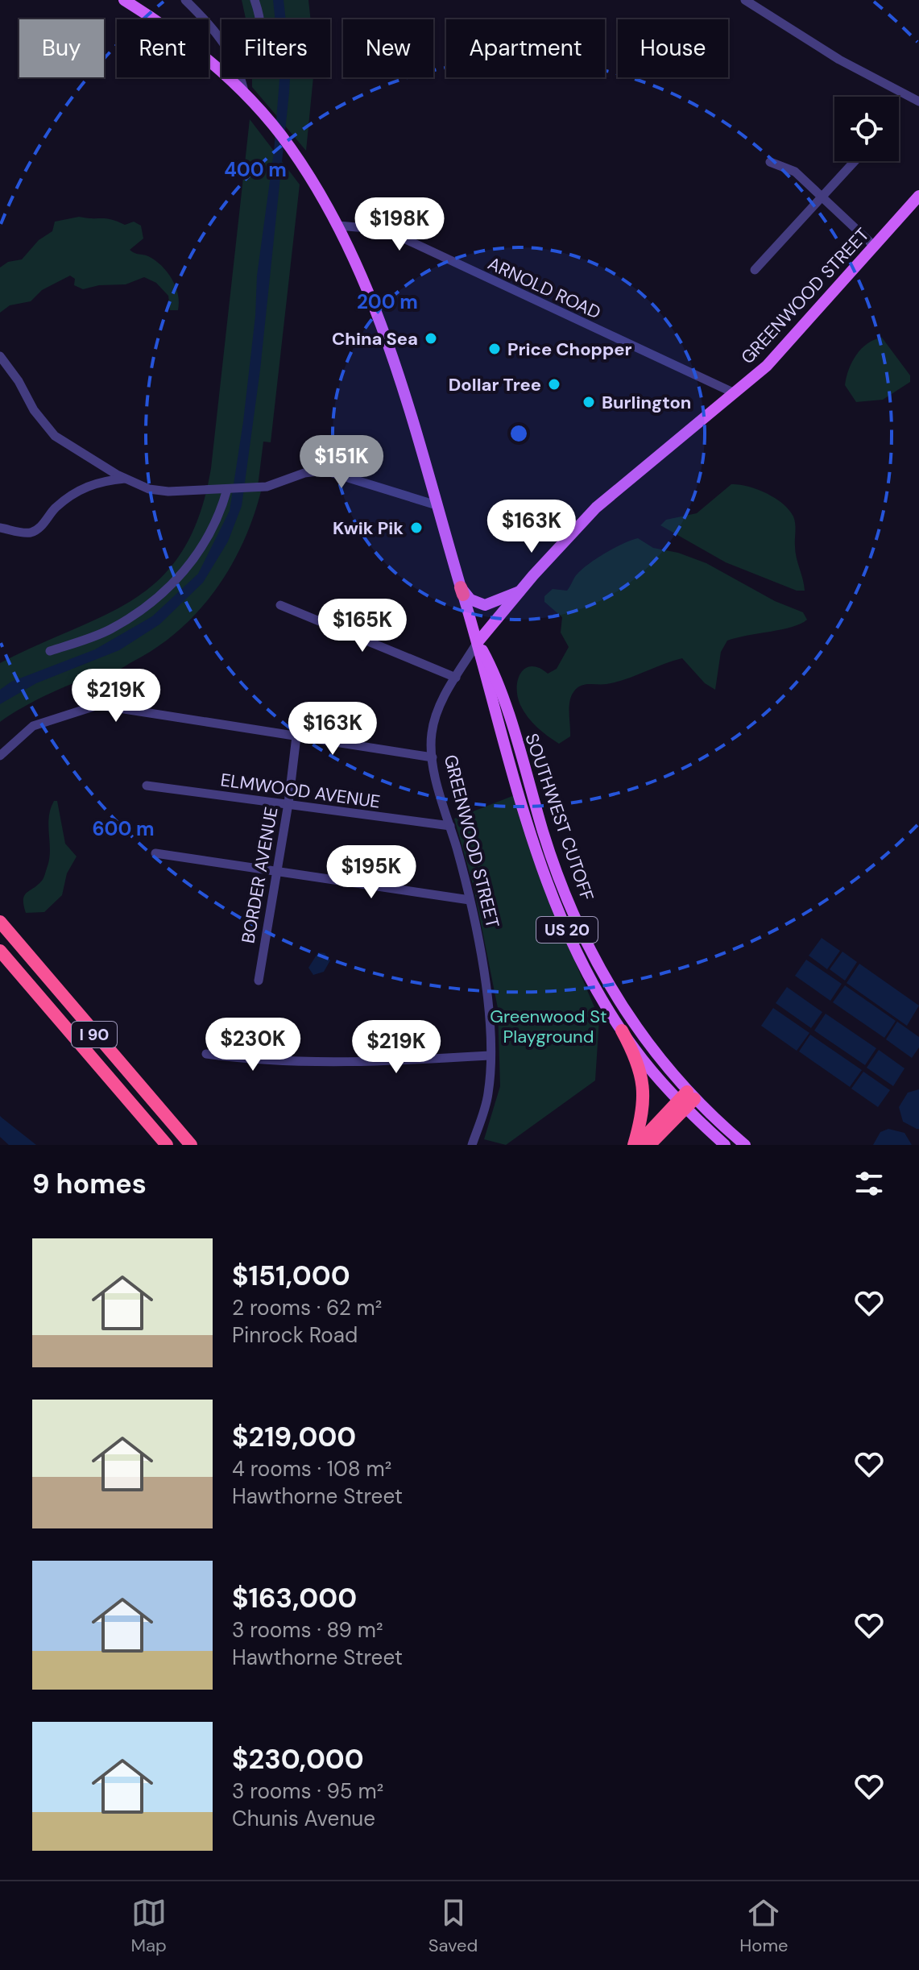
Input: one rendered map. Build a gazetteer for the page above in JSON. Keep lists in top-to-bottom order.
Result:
{
  "streets": {
    "highway": ["I 90"],
    "main road": ["GREENWOOD STREET", "SOUTHWEST CUTOFF", "US 20"],
    "street": ["ARNOLD ROAD", "ELMWOOD AVENUE", "BORDER AVENUE"]
  },
  "crossings": [
    ["ARNOLD ROAD", "GREENWOOD STREET"],
    ["ARNOLD ROAD", "SOUTHWEST CUTOFF"],
    ["ARNOLD ROAD", "US 20"],
    ["GREENWOOD STREET", "ELMWOOD AVENUE"],
    ["GREENWOOD STREET", "SOUTHWEST CUTOFF"],
    ["ELMWOOD AVENUE", "BORDER AVENUE"],
    ["SOUTHWEST CUTOFF", "US 20"]
  ],
  "parks": ["Greenwood St Playground"],
  "places": [
    "China Sea",
    "Price Chopper",
    "Dollar Tree",
    "Burlington",
    "Kwik Pik"
  ],
  "page": {
    "chip": [
      "Buy",
      "Rent",
      "Filters",
      "New",
      "Apartment",
      "House"
    ],
    "price": [
      "$198K",
      "$151K",
      "$163K",
      "$165K",
      "$219K",
      "$163K",
      "$195K",
      "$230K",
      "$219K"
    ],
    "heading": "9 homes",
    "list": [
      {
        "name": "$151,000",
        "note": "2 rooms · 62 m² · Pinrock Road"
      },
      {
        "name": "$219,000",
        "note": "4 rooms · 108 m² · Hawthorne Street"
      },
      {
        "name": "$163,000",
        "note": "3 rooms · 89 m² · Hawthorne Street"
      },
      {
        "name": "$230,000",
        "note": "3 rooms · 95 m² · Chunis Avenue"
      }
    ],
    "tabs": ["Map", "Saved", "Home"]
  },
  "rings": ["400 m", "200 m", "600 m"]
}
